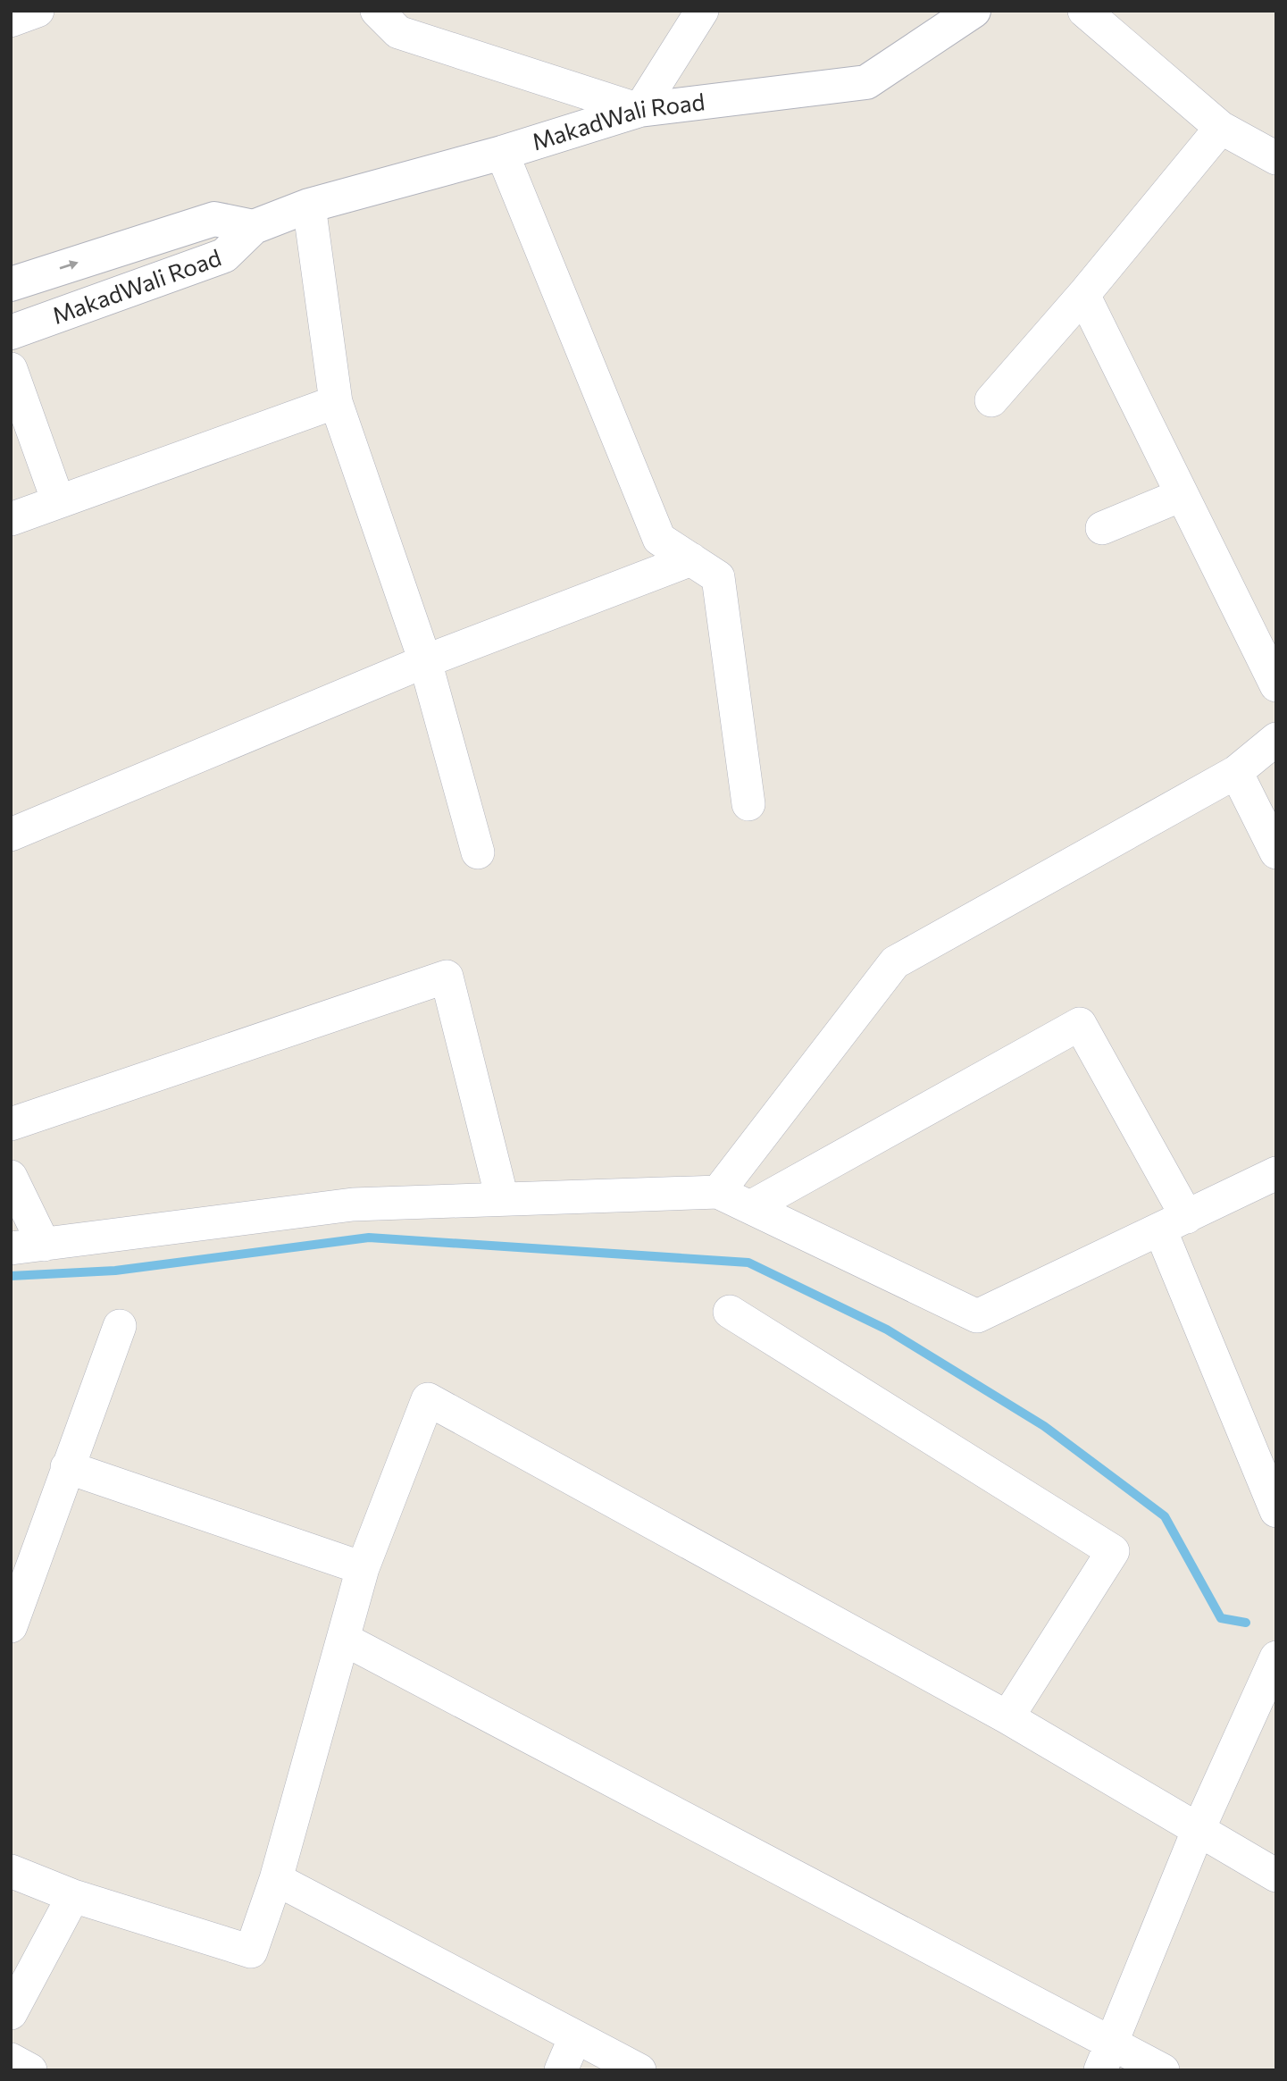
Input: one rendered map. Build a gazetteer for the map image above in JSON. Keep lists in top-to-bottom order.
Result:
{
  "streets": {
    "street": ["MakadWali Road"]
  }
}
